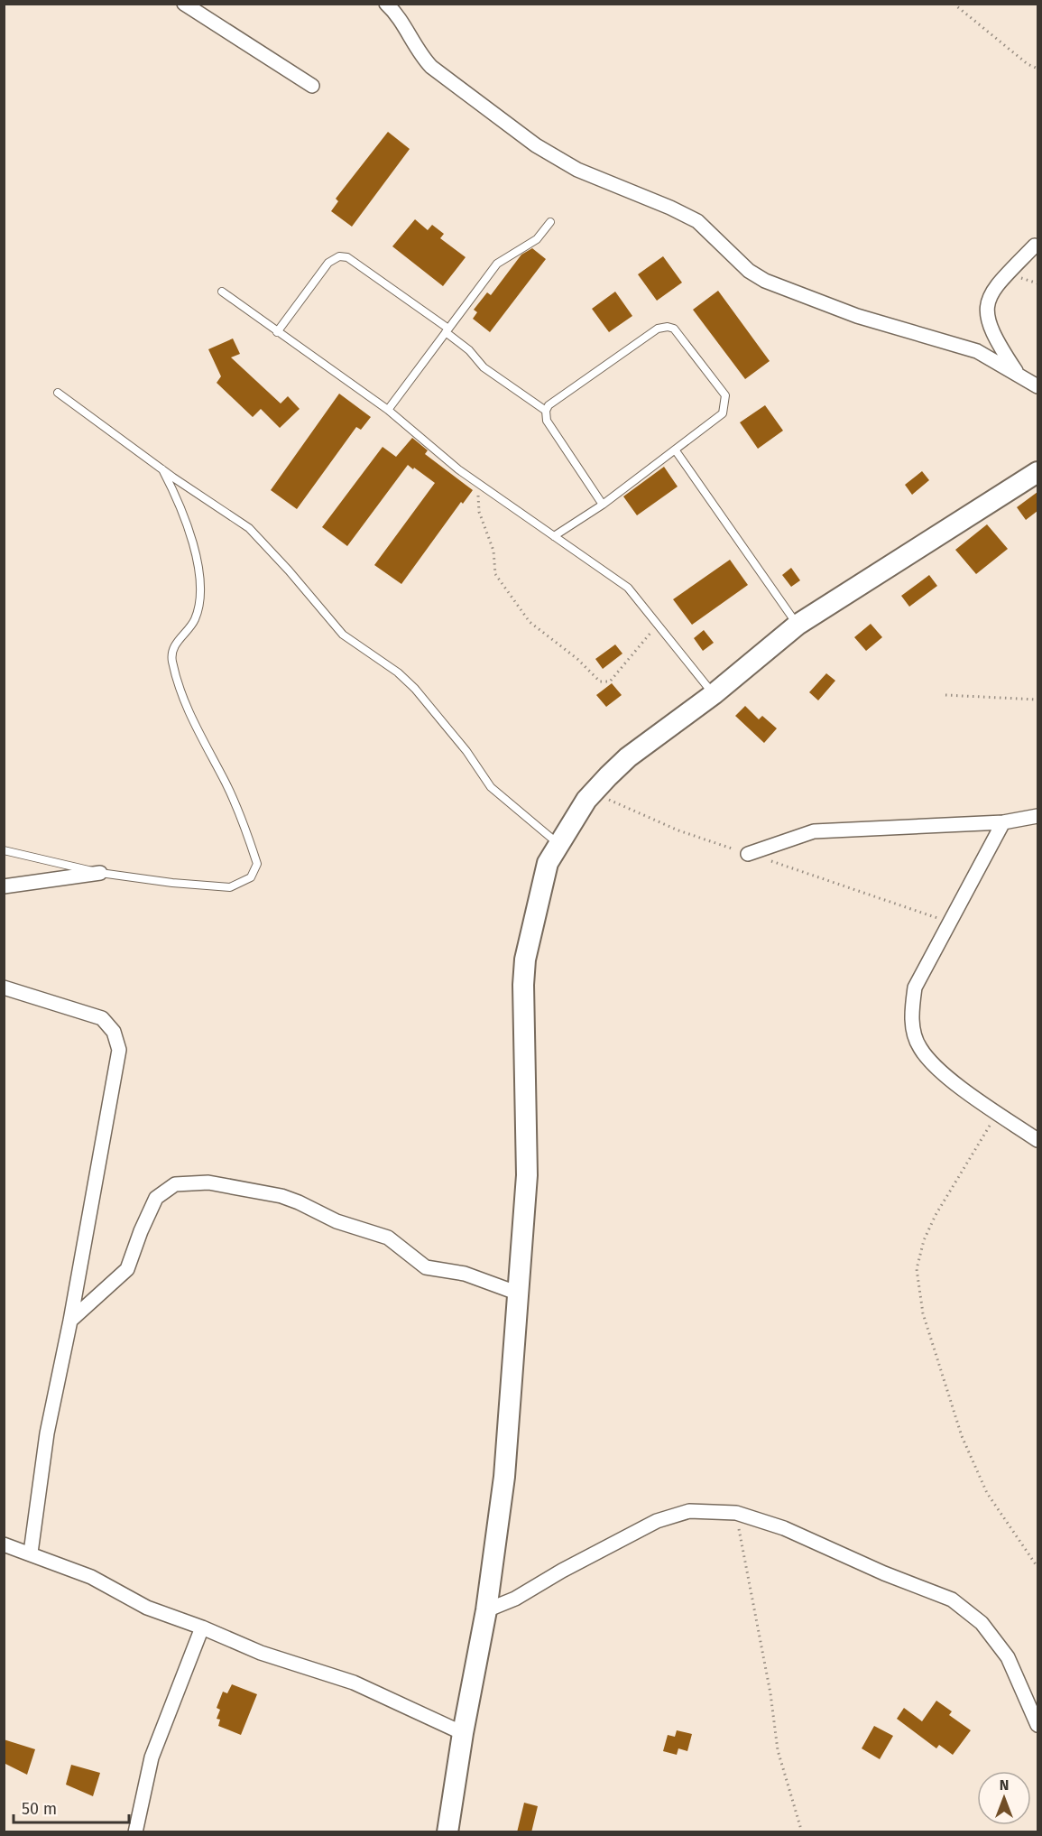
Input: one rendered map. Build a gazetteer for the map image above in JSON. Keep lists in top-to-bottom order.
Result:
{
  "scale_bar": "50 m",
  "north": "top"
}
